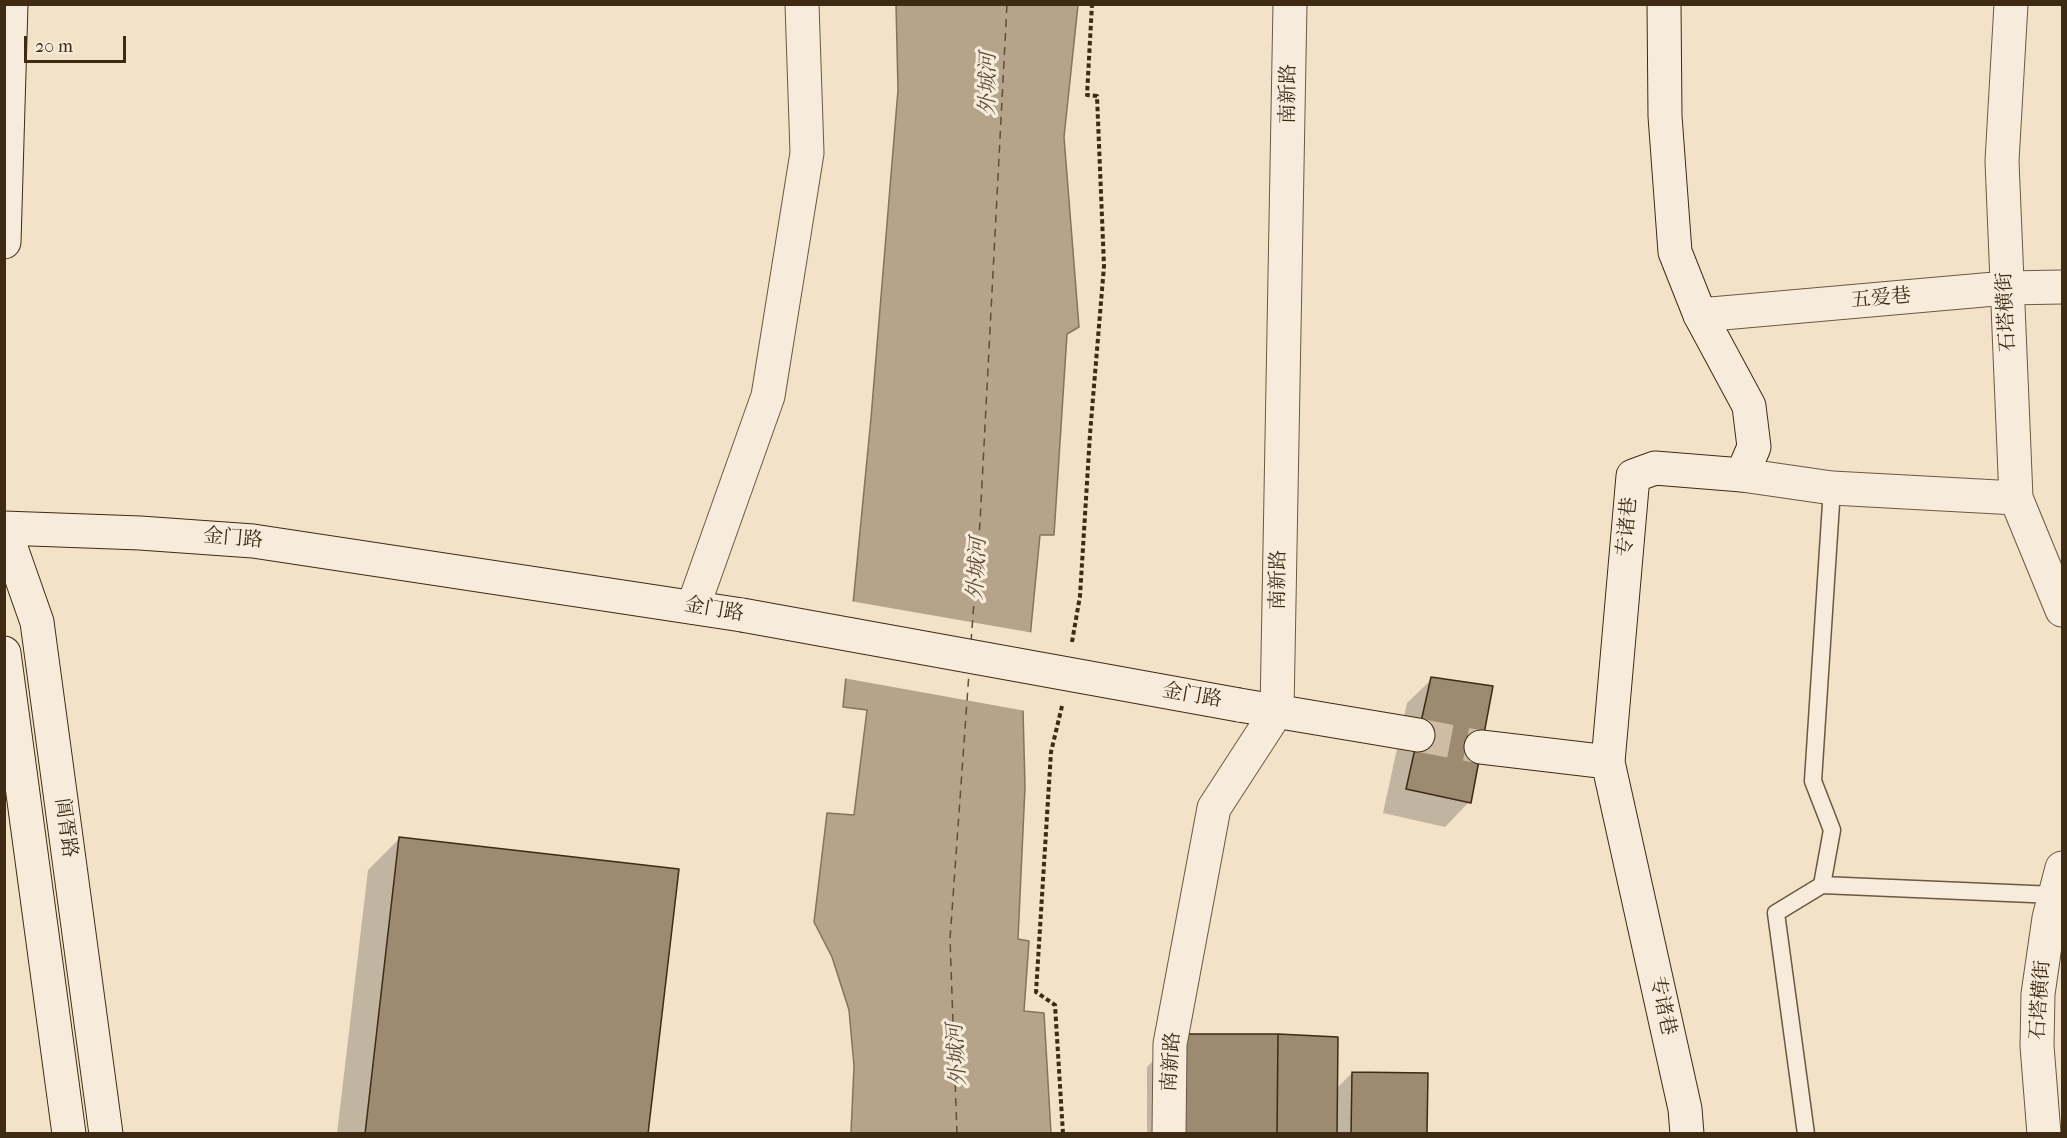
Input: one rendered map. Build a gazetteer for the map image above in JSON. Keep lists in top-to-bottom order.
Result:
{
  "streets": {
    "street": [
      "南新路",
      "五爱巷",
      "石塔横街",
      "专诸巷",
      "金门路",
      "阊胥路"
    ]
  },
  "crossings": [
    ["南新路", "金门路"],
    ["五爱巷", "石塔横街"],
    ["金门路", "阊胥路"]
  ],
  "water": ["外城河"],
  "scale_bar": "20 m"
}
